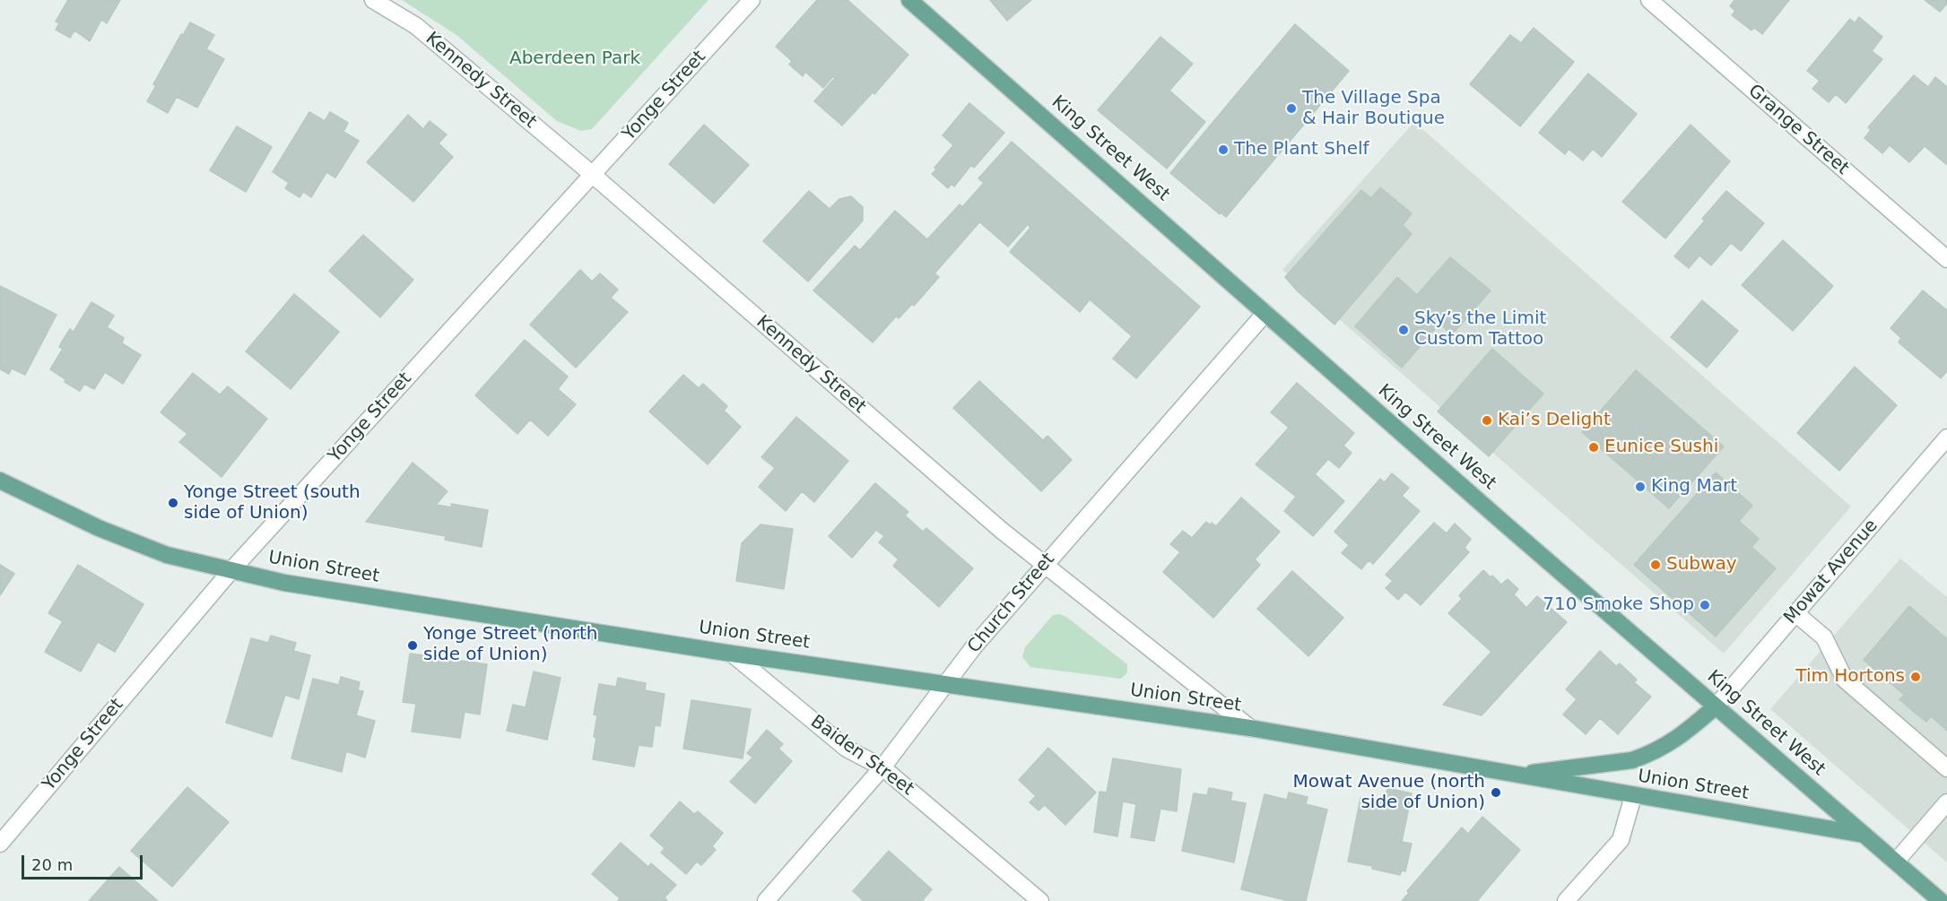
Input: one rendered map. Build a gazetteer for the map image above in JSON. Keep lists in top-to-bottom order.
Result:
{
  "streets": {
    "main road": ["King Street West", "Union Street"],
    "street": [
      "Kennedy Street",
      "Yonge Street",
      "Grange Street",
      "Mowat Avenue",
      "Church Street",
      "Baiden Street"
    ]
  },
  "crossings": [
    ["Kennedy Street", "Yonge Street"],
    ["Kennedy Street", "Union Street"],
    ["Kennedy Street", "Church Street"],
    ["Yonge Street", "Union Street"],
    ["King Street West", "Union Street"],
    ["King Street West", "Mowat Avenue"],
    ["King Street West", "Church Street"],
    ["Union Street", "Mowat Avenue"],
    ["Union Street", "Church Street"],
    ["Union Street", "Baiden Street"],
    ["Church Street", "Baiden Street"]
  ],
  "parks": ["Aberdeen Park"],
  "places": [
    "The Village Spa & Hair Boutique",
    "The Plant Shelf",
    "Sky’s the Limit Custom Tattoo",
    "Kai’s Delight",
    "Eunice Sushi",
    "King Mart",
    "Yonge Street (south side of Union)",
    "Subway",
    "710 Smoke Shop",
    "Yonge Street (north side of Union)",
    "Tim Hortons",
    "Mowat Avenue (north side of Union)"
  ],
  "scale_bar": "20 m"
}
